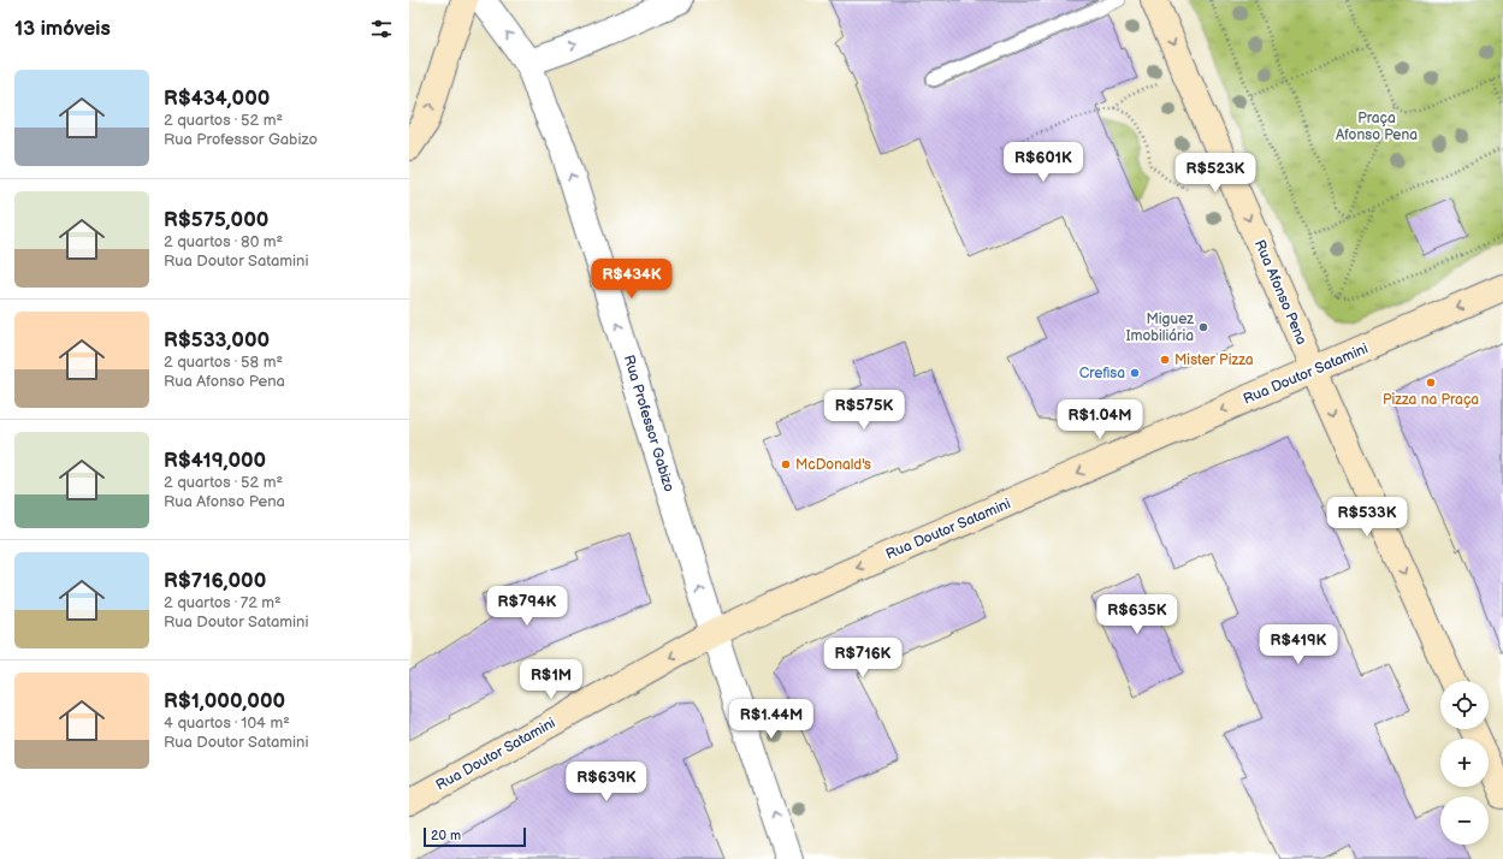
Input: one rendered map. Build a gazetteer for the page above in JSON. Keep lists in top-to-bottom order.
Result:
{
  "streets": {
    "main road": ["Rua Afonso Pena", "Rua Doutor Satamini"],
    "street": ["Rua Professor Gabizo"]
  },
  "crossings": [
    ["Rua Afonso Pena", "Rua Doutor Satamini"],
    ["Rua Doutor Satamini", "Rua Professor Gabizo"]
  ],
  "one_way": ["Rua Afonso Pena", "Rua Doutor Satamini", "Rua Professor Gabizo"],
  "parks": ["Praça Afonso Pena"],
  "places": [
    "Miguez Imobiliária",
    "Mister Pizza",
    "Crefisa",
    "Pizza na Praça",
    "McDonald's"
  ],
  "scale_bar": "20 m",
  "page": {
    "heading": "13 imóveis",
    "list": [
      {
        "name": "R$434,000",
        "note": "2 quartos · 52 m² · Rua Professor Gabizo"
      },
      {
        "name": "R$575,000",
        "note": "2 quartos · 80 m² · Rua Doutor Satamini"
      },
      {
        "name": "R$533,000",
        "note": "2 quartos · 58 m² · Rua Afonso Pena"
      },
      {
        "name": "R$419,000",
        "note": "2 quartos · 52 m² · Rua Afonso Pena"
      },
      {
        "name": "R$716,000",
        "note": "2 quartos · 72 m² · Rua Doutor Satamini"
      },
      {
        "name": "R$1,000,000",
        "note": "4 quartos · 104 m² · Rua Doutor Satamini"
      }
    ],
    "price": [
      "R$601K",
      "R$523K",
      "R$434K",
      "R$575K",
      "R$1.04M",
      "R$533K",
      "R$794K",
      "R$635K",
      "R$419K",
      "R$716K",
      "R$1M",
      "R$1.44M",
      "R$639K"
    ],
    "map_buttons": ["+", "−"],
    "scale": "20 m"
  }
}
